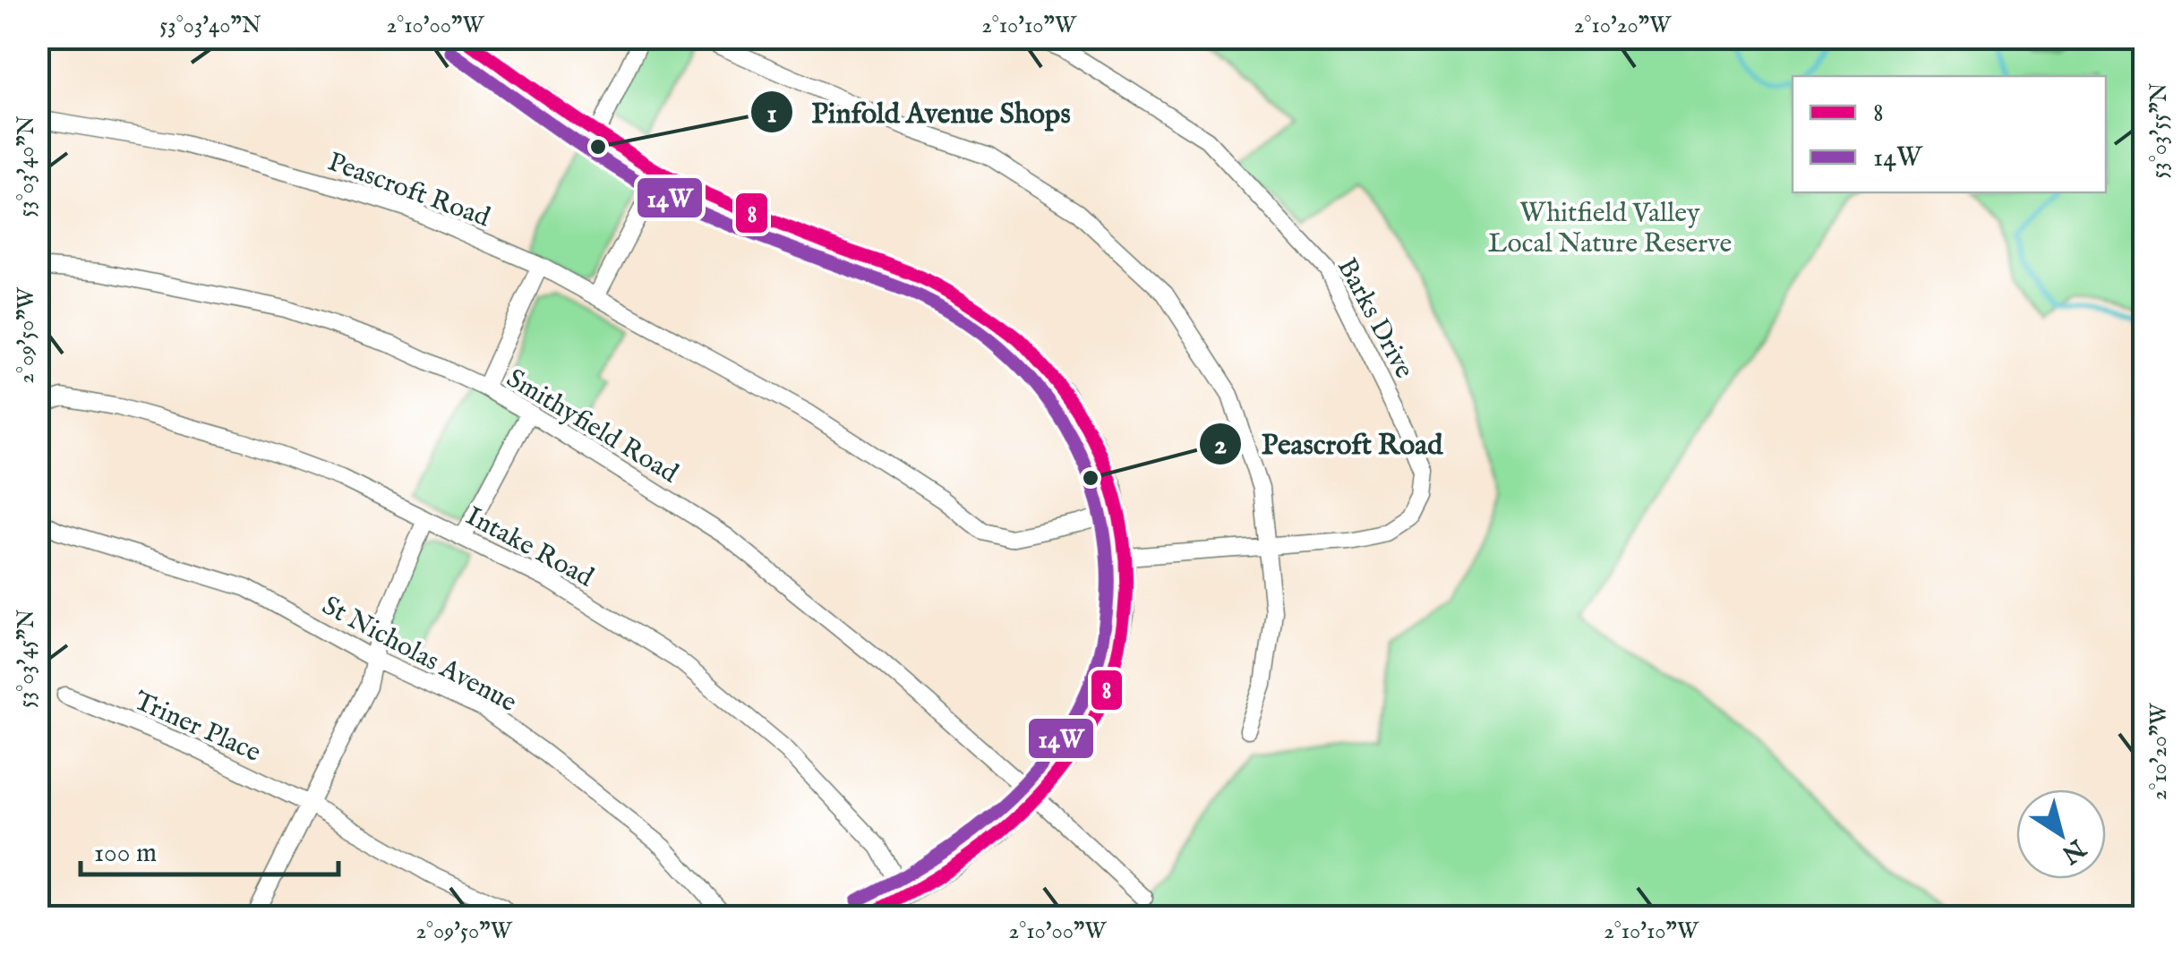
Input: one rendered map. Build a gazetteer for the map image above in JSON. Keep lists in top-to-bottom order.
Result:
{
  "streets": {
    "street": [
      "Peascroft Road",
      "Barks Drive",
      "Smithyfield Road",
      "Intake Road",
      "St Nicholas Avenue",
      "Triner Place"
    ]
  },
  "parks": ["Whitfield Valley Local Nature Reserve"],
  "places": ["Pinfold Avenue Shops", "Peascroft Road"],
  "lines": ["transit line 8", "transit line 14W"],
  "legend": ["8", "14W"],
  "scale_bar": "100 m",
  "north": "bottom right",
  "coordinates": [
    "53°03'40\"N",
    "2°10'00\"W",
    "2°10'10\"W",
    "2°10'20\"W",
    "53°03'55\"N",
    "2°09'50\"W",
    "53°03'45\"N"
  ]
}
